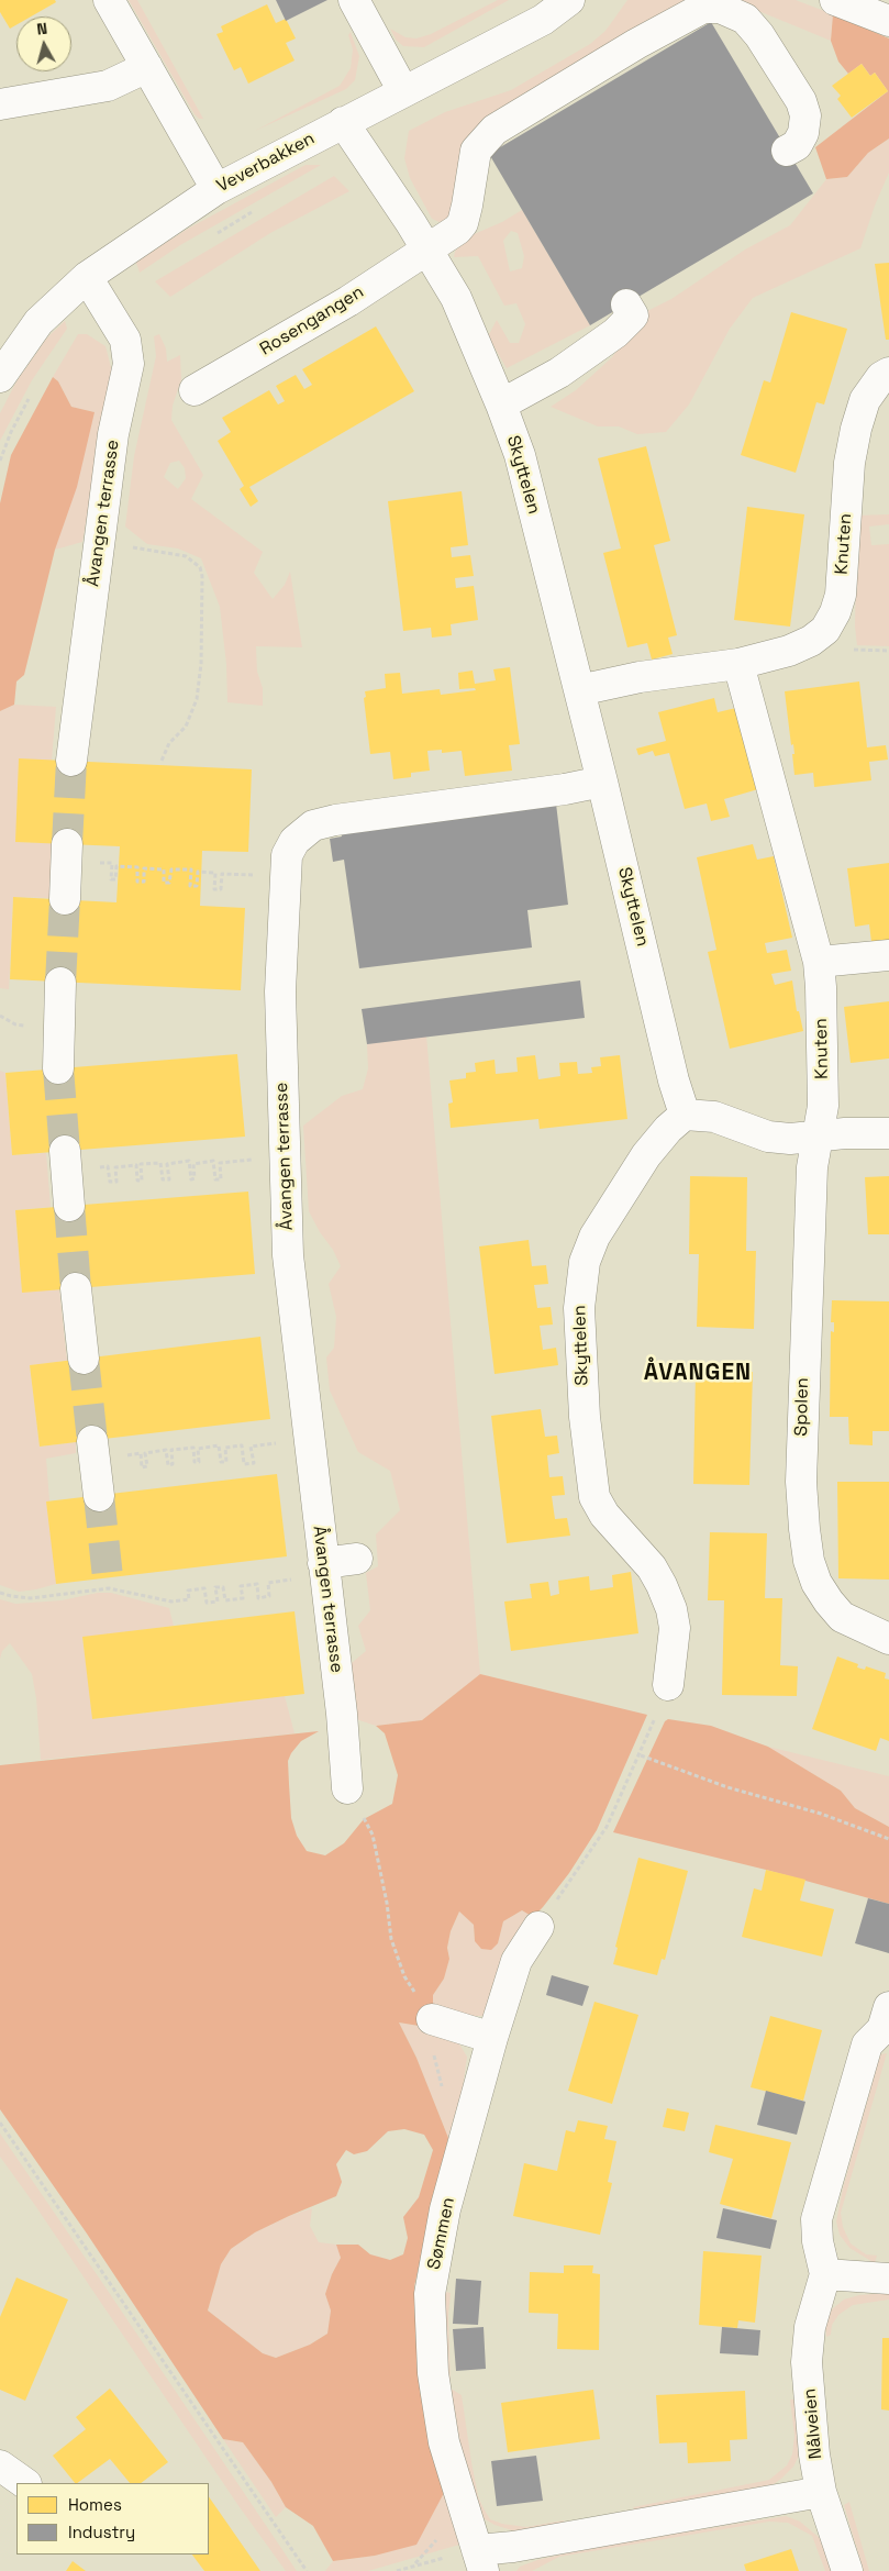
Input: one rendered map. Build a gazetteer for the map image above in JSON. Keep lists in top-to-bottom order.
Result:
{
  "streets": {
    "street": [
      "Veverbakken",
      "Rosengangen",
      "Skyttelen",
      "Åvangen terrasse",
      "Knuten",
      "Spolen",
      "Sømmen",
      "Nålveien"
    ]
  },
  "crossings": [
    ["Veverbakken", "Skyttelen"],
    ["Veverbakken", "Åvangen terrasse"],
    ["Rosengangen", "Skyttelen"],
    ["Skyttelen", "Åvangen terrasse"],
    ["Skyttelen", "Knuten"],
    ["Knuten", "Spolen"]
  ],
  "districts": ["ÅVANGEN"],
  "legend": ["Homes", "Industry"],
  "north": "top"
}
